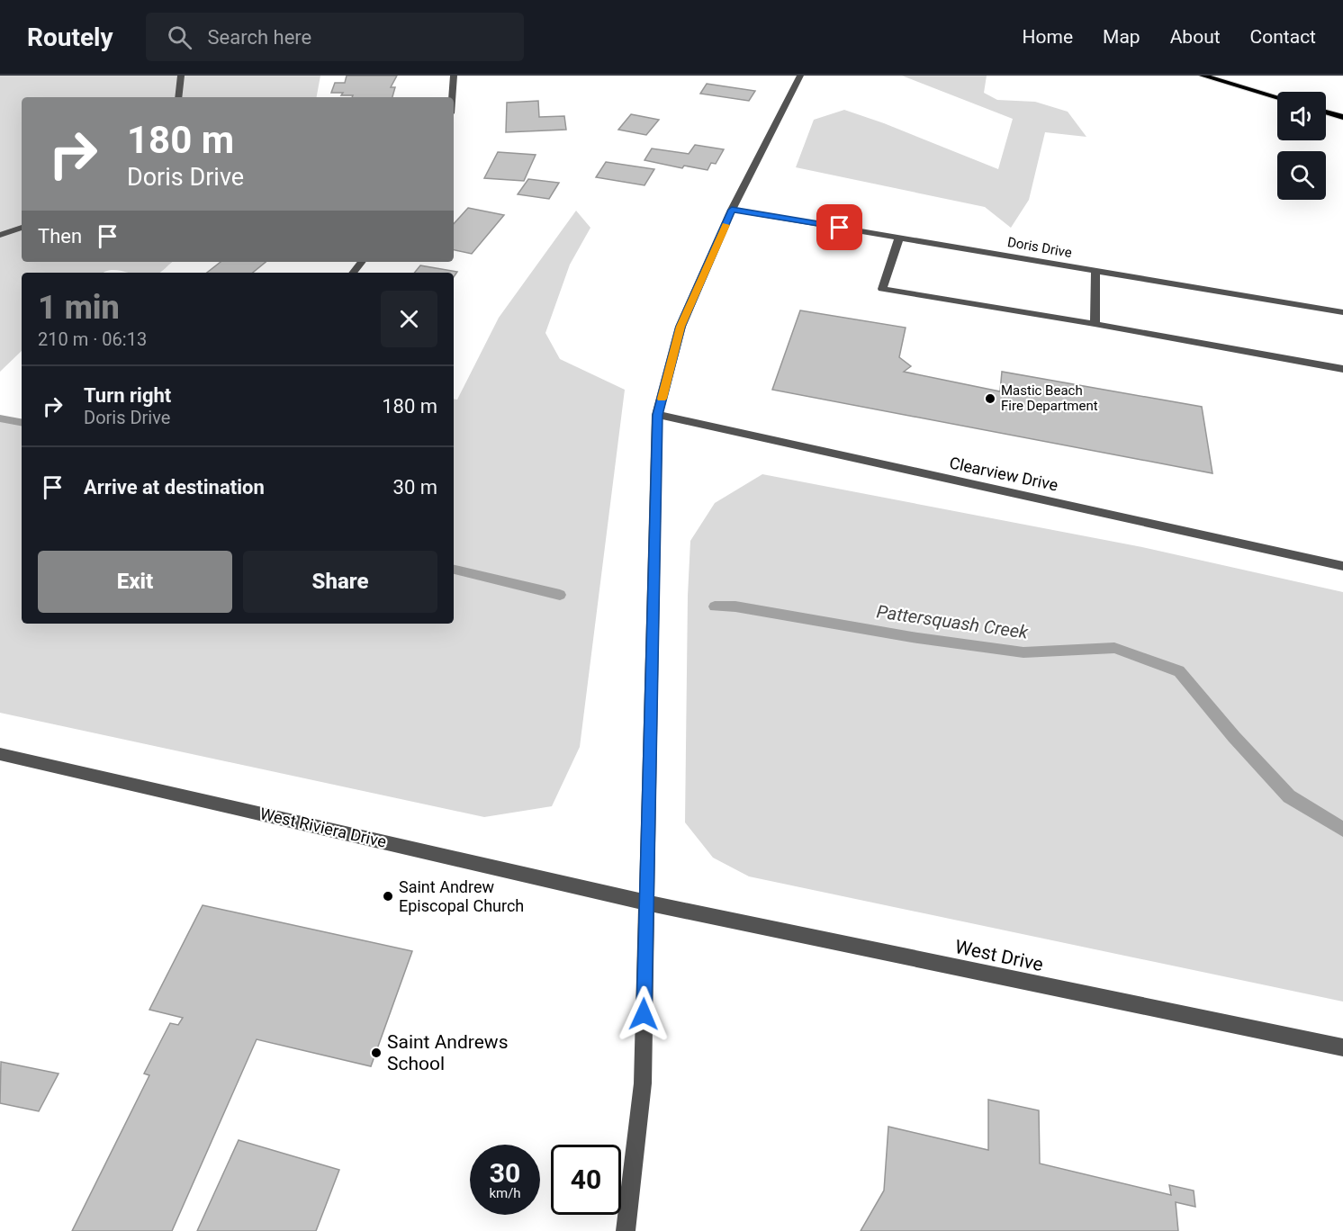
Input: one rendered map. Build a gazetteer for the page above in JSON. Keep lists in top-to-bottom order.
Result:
{
  "streets": {
    "street": [
      "Doris Drive",
      "Clearview Drive",
      "West Riviera Drive",
      "West Drive"
    ]
  },
  "crossings": [
    ["West Riviera Drive", "West Drive"]
  ],
  "water": ["Pattersquash Creek"],
  "places": ["Mastic Beach Fire Department", "Saint Andrew Episcopal Church", "Saint Andrews School"],
  "page": {
    "header": "Routely",
    "search": "Search here",
    "nav": [
      "Home",
      "Map",
      "About",
      "Contact"
    ],
    "turn": ["180 m", "Doris Drive"],
    "then": "Then",
    "heading": ["1 min", "210 m · 06:13"],
    "list": [
      {
        "name": "Turn right",
        "note": "Doris Drive",
        "value": "180 m"
      },
      {
        "name": "Arrive at destination",
        "value": "30 m"
      }
    ],
    "buttons": ["Exit", "Share"],
    "speed": "30 km/h",
    "limit": "40"
  }
}
